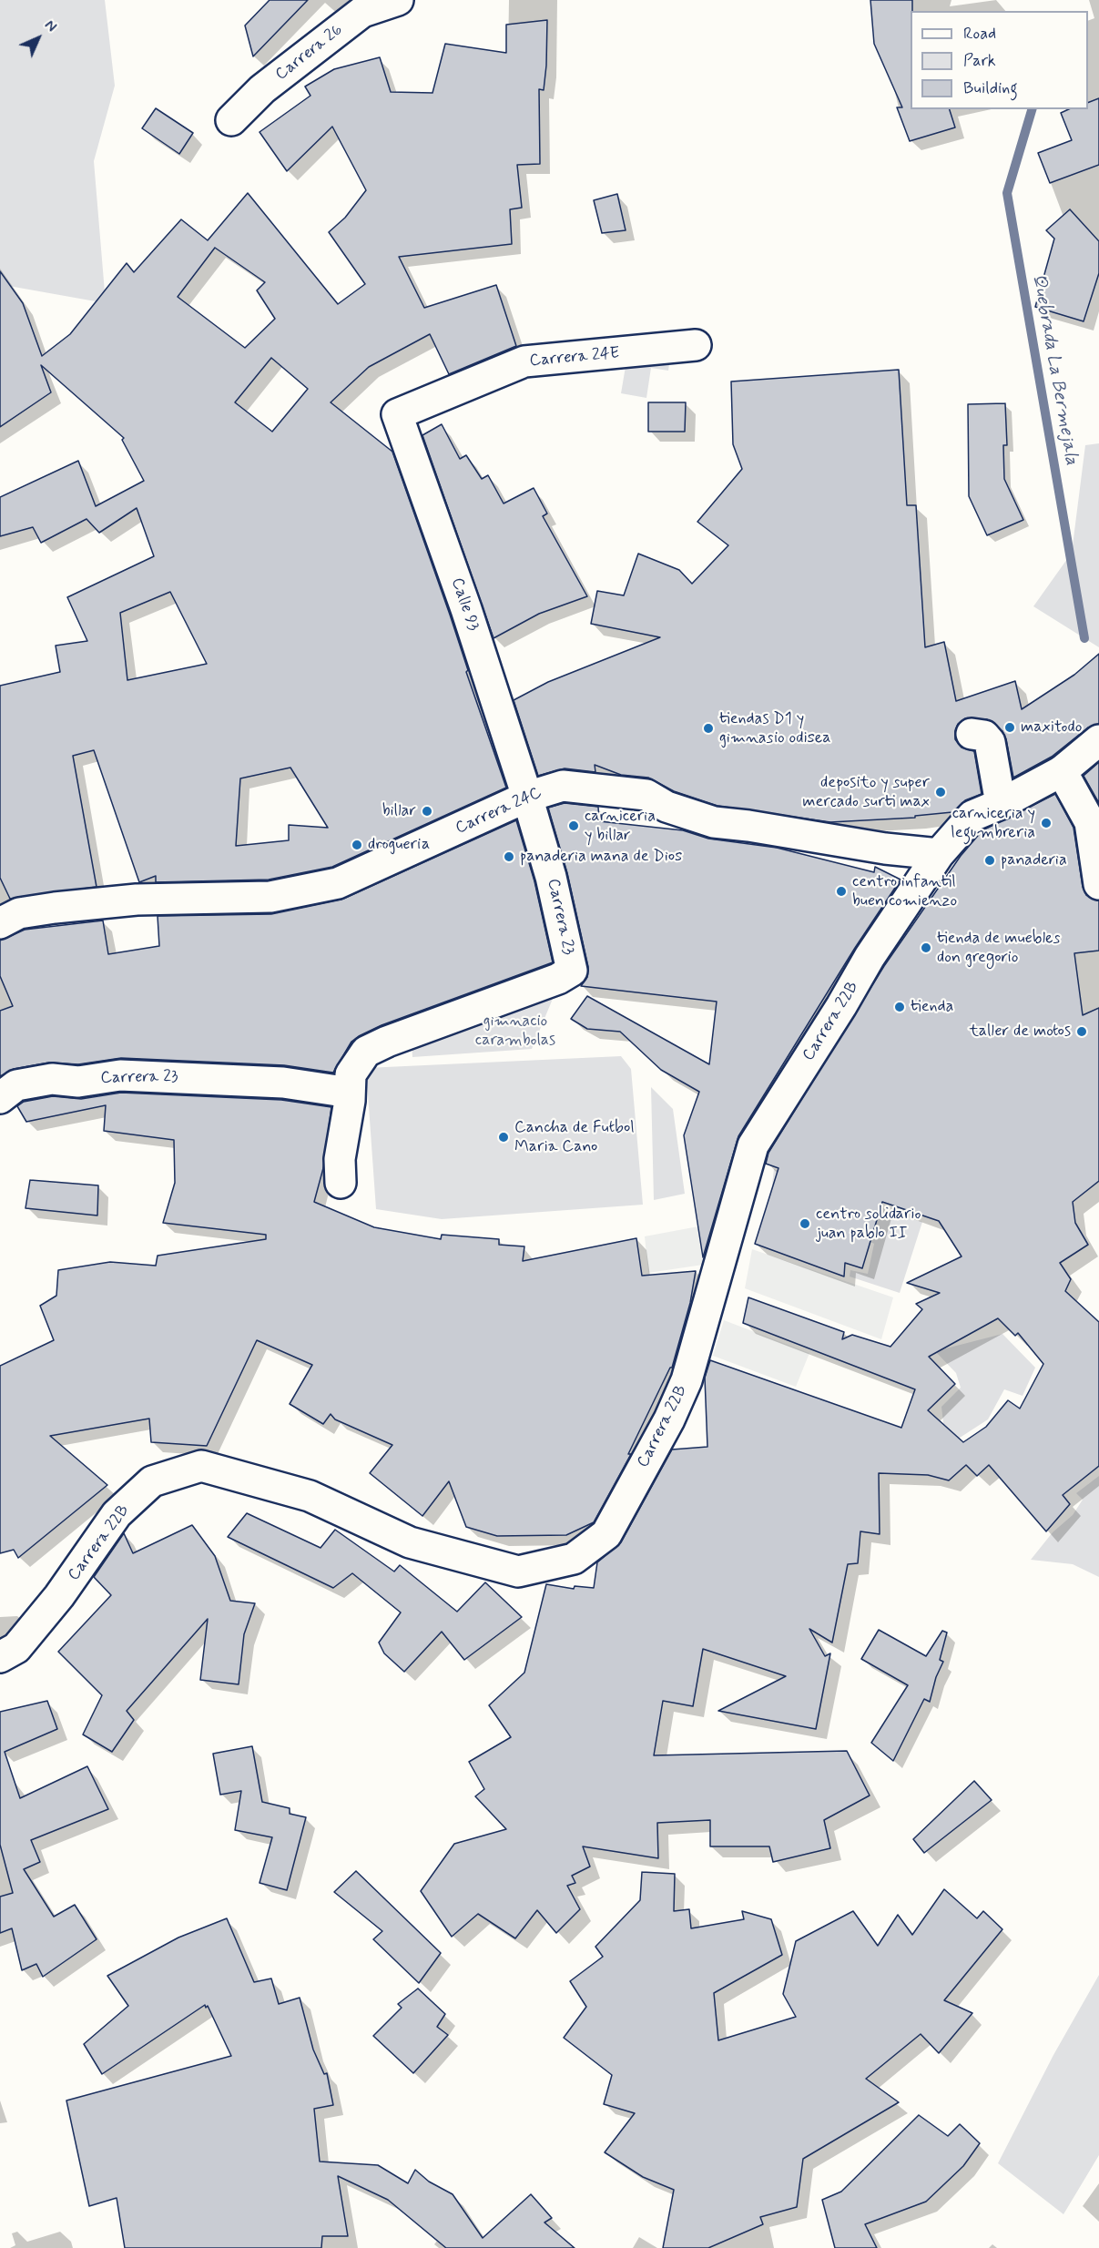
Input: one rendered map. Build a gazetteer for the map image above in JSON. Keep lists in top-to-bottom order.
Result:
{
  "streets": {
    "street": [
      "Carrera 26",
      "Carrera 24E",
      "Calle 93",
      "Carrera 24C",
      "Carrera 23",
      "Carrera 22B"
    ]
  },
  "crossings": [
    ["Carrera 24E", "Calle 93"],
    ["Calle 93", "Carrera 24C"],
    ["Calle 93", "Carrera 23"],
    ["Carrera 24C", "Carrera 23"],
    ["Carrera 24C", "Carrera 22B"]
  ],
  "water": ["Quebrada La Bermejala"],
  "parks": ["gimnacio carambolas"],
  "places": [
    "maxitodo",
    "tiendas D1 y gimnasio odisea",
    "deposito y super mercado surti max",
    "billar",
    "carniceria y legumbreria",
    "carniceria y billar",
    "drogueria",
    "panaderia mana de Dios",
    "panaderia",
    "centro infantil buen comienzo",
    "tienda de muebles don gregorio",
    "tienda",
    "taller de motos",
    "Cancha de Futbol Maria Cano",
    "centro solidario juan pablo II"
  ],
  "legend": ["Road", "Park", "Building"],
  "north": "top right"
}
